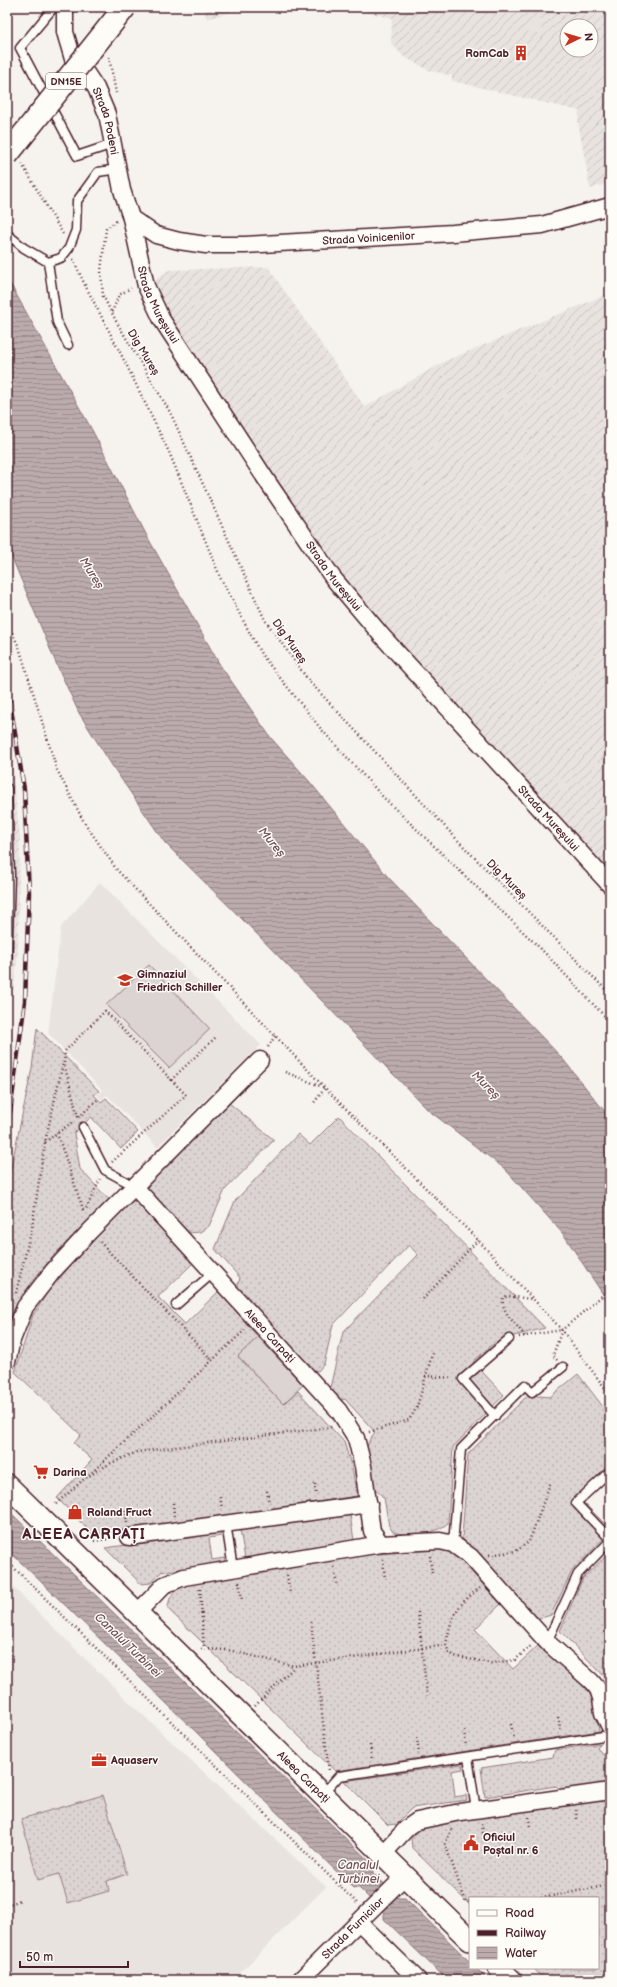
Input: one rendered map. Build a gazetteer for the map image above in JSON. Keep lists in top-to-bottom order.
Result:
{
  "streets": {
    "main road": ["DN15E"],
    "street": [
      "Strada Podeni",
      "Strada Voinicenilor",
      "Strada Mureșului",
      "Aleea Carpați",
      "Strada Furnicilor"
    ],
    "path": ["Dig Mureș"]
  },
  "crossings": [
    ["Strada Podeni", "Strada Voinicenilor"],
    ["Strada Podeni", "Strada Mureșului"],
    ["Strada Podeni", "Dig Mureș"],
    ["Strada Voinicenilor", "Strada Mureșului"],
    ["Strada Voinicenilor", "Dig Mureș"],
    ["Strada Mureșului", "Dig Mureș"],
    ["Aleea Carpați", "Strada Furnicilor"]
  ],
  "districts": ["ALEEA CARPAȚI"],
  "water": ["Mureș", "Canalul Turbinei"],
  "places": {
    "building": ["RomCab"],
    "school or university": ["Gimnaziul Friedrich Schiller"],
    "supermarket": ["Darina"],
    "shop": ["Roland Fruct"],
    "office": ["Aquaserv"],
    "public building": ["Oficiul Poștal nr. 6"]
  },
  "legend": ["Road", "Railway", "Water"],
  "scale_bar": "50 m",
  "north": "right"
}
